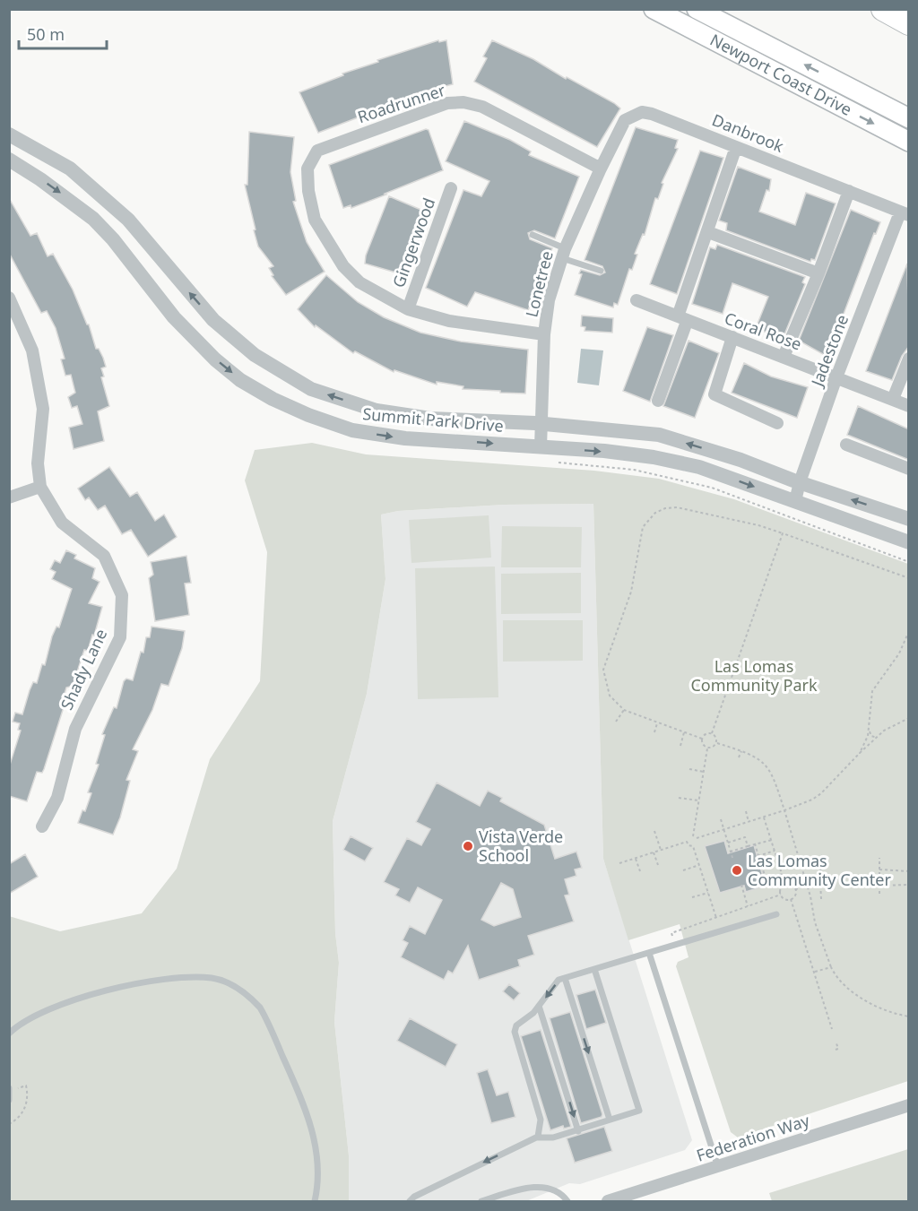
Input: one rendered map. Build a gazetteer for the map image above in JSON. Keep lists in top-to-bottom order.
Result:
{
  "streets": {
    "main road": ["Newport Coast Drive"],
    "street": [
      "Roadrunner",
      "Danbrook",
      "Gingerwood",
      "Lonetree",
      "Coral Rose",
      "Jadestone",
      "Summit Park Drive",
      "Shady Lane",
      "Federation Way"
    ]
  },
  "crossings": [
    ["Roadrunner", "Danbrook"],
    ["Roadrunner", "Gingerwood"],
    ["Roadrunner", "Lonetree"],
    ["Danbrook", "Lonetree"],
    ["Danbrook", "Jadestone"],
    ["Gingerwood", "Lonetree"],
    ["Lonetree", "Summit Park Drive"],
    ["Coral Rose", "Jadestone"],
    ["Jadestone", "Summit Park Drive"]
  ],
  "parks": ["Las Lomas Community Park"],
  "places": ["Vista Verde School", "Las Lomas Community Center"],
  "scale_bar": "50 m"
}
